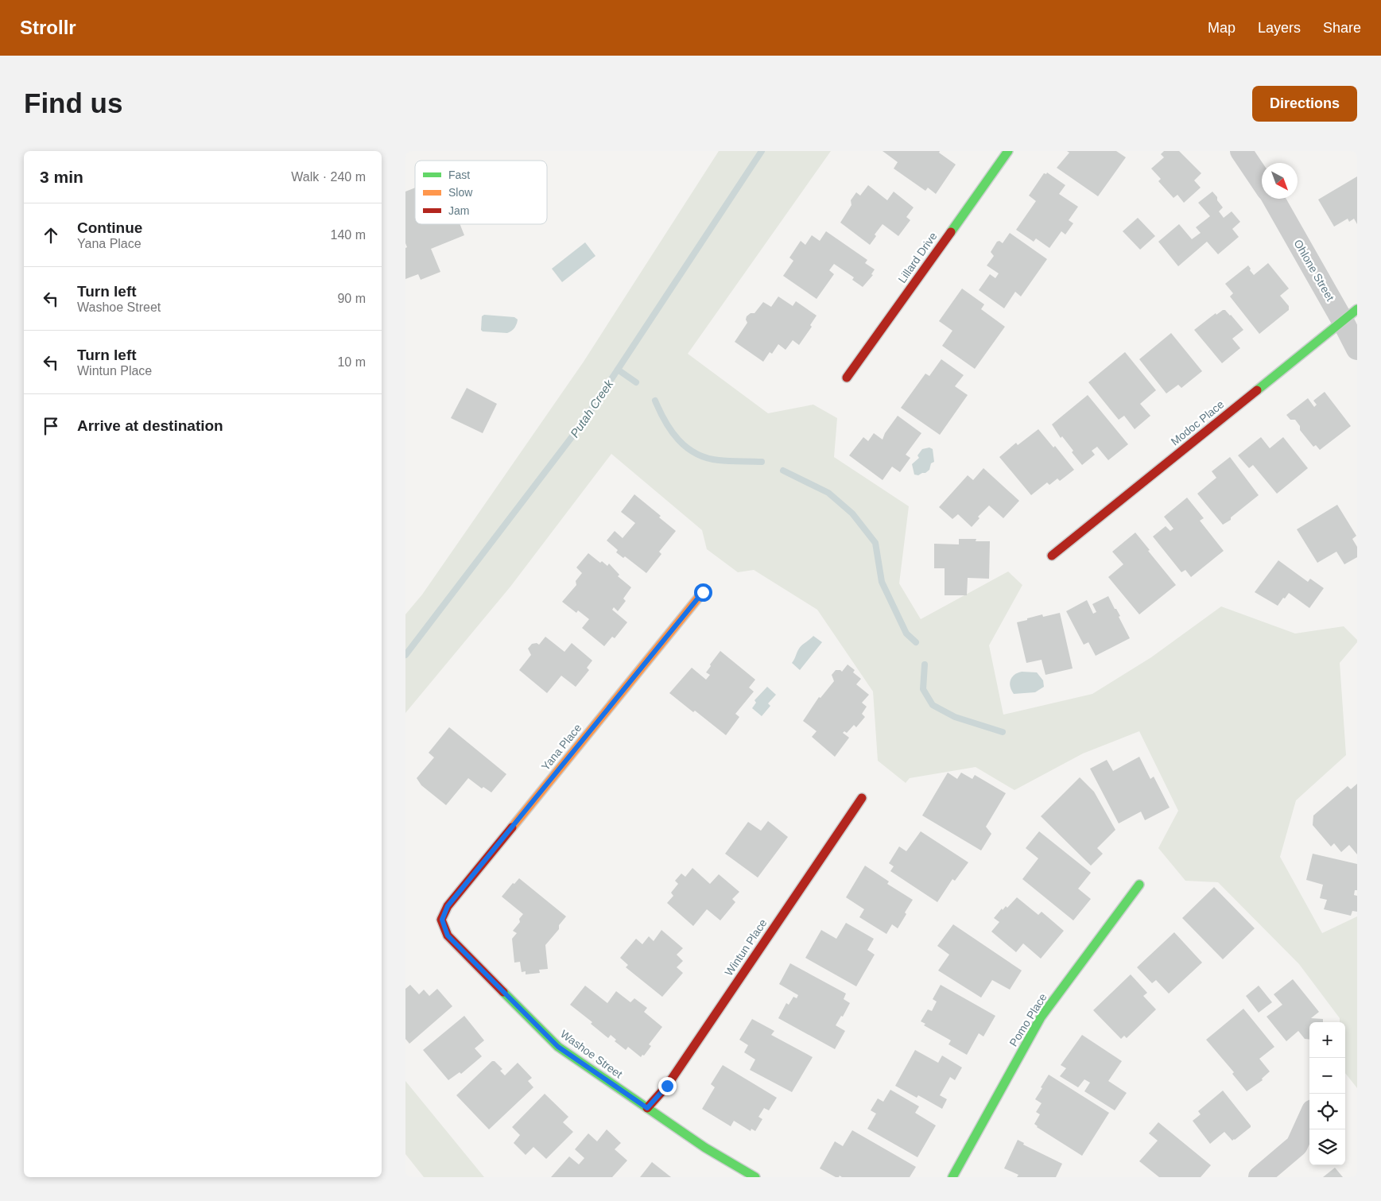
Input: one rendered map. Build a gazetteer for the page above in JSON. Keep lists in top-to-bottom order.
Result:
{
  "streets": {
    "street": [
      "Lillard Drive",
      "Ohlone Street",
      "Modoc Place",
      "Yana Place",
      "Wintun Place",
      "Pomo Place",
      "Washoe Street"
    ]
  },
  "crossings": [
    ["Ohlone Street", "Modoc Place"],
    ["Yana Place", "Washoe Street"],
    ["Wintun Place", "Washoe Street"]
  ],
  "water": ["Putah Creek"],
  "legend": ["Fast", "Slow", "Jam"],
  "north": "bottom right",
  "page": {
    "header": "Strollr",
    "nav": ["Map", "Layers", "Share"],
    "buttons": "Directions",
    "title": "Find us",
    "heading": ["3 min", "Walk · 240 m"],
    "list": [
      ["Continue", "Yana Place", "140 m"],
      ["Turn left", "Washoe Street", "90 m"],
      ["Turn left", "Wintun Place", "10 m"],
      "Arrive at destination"
    ],
    "map_buttons": ["+", "−"]
  }
}
